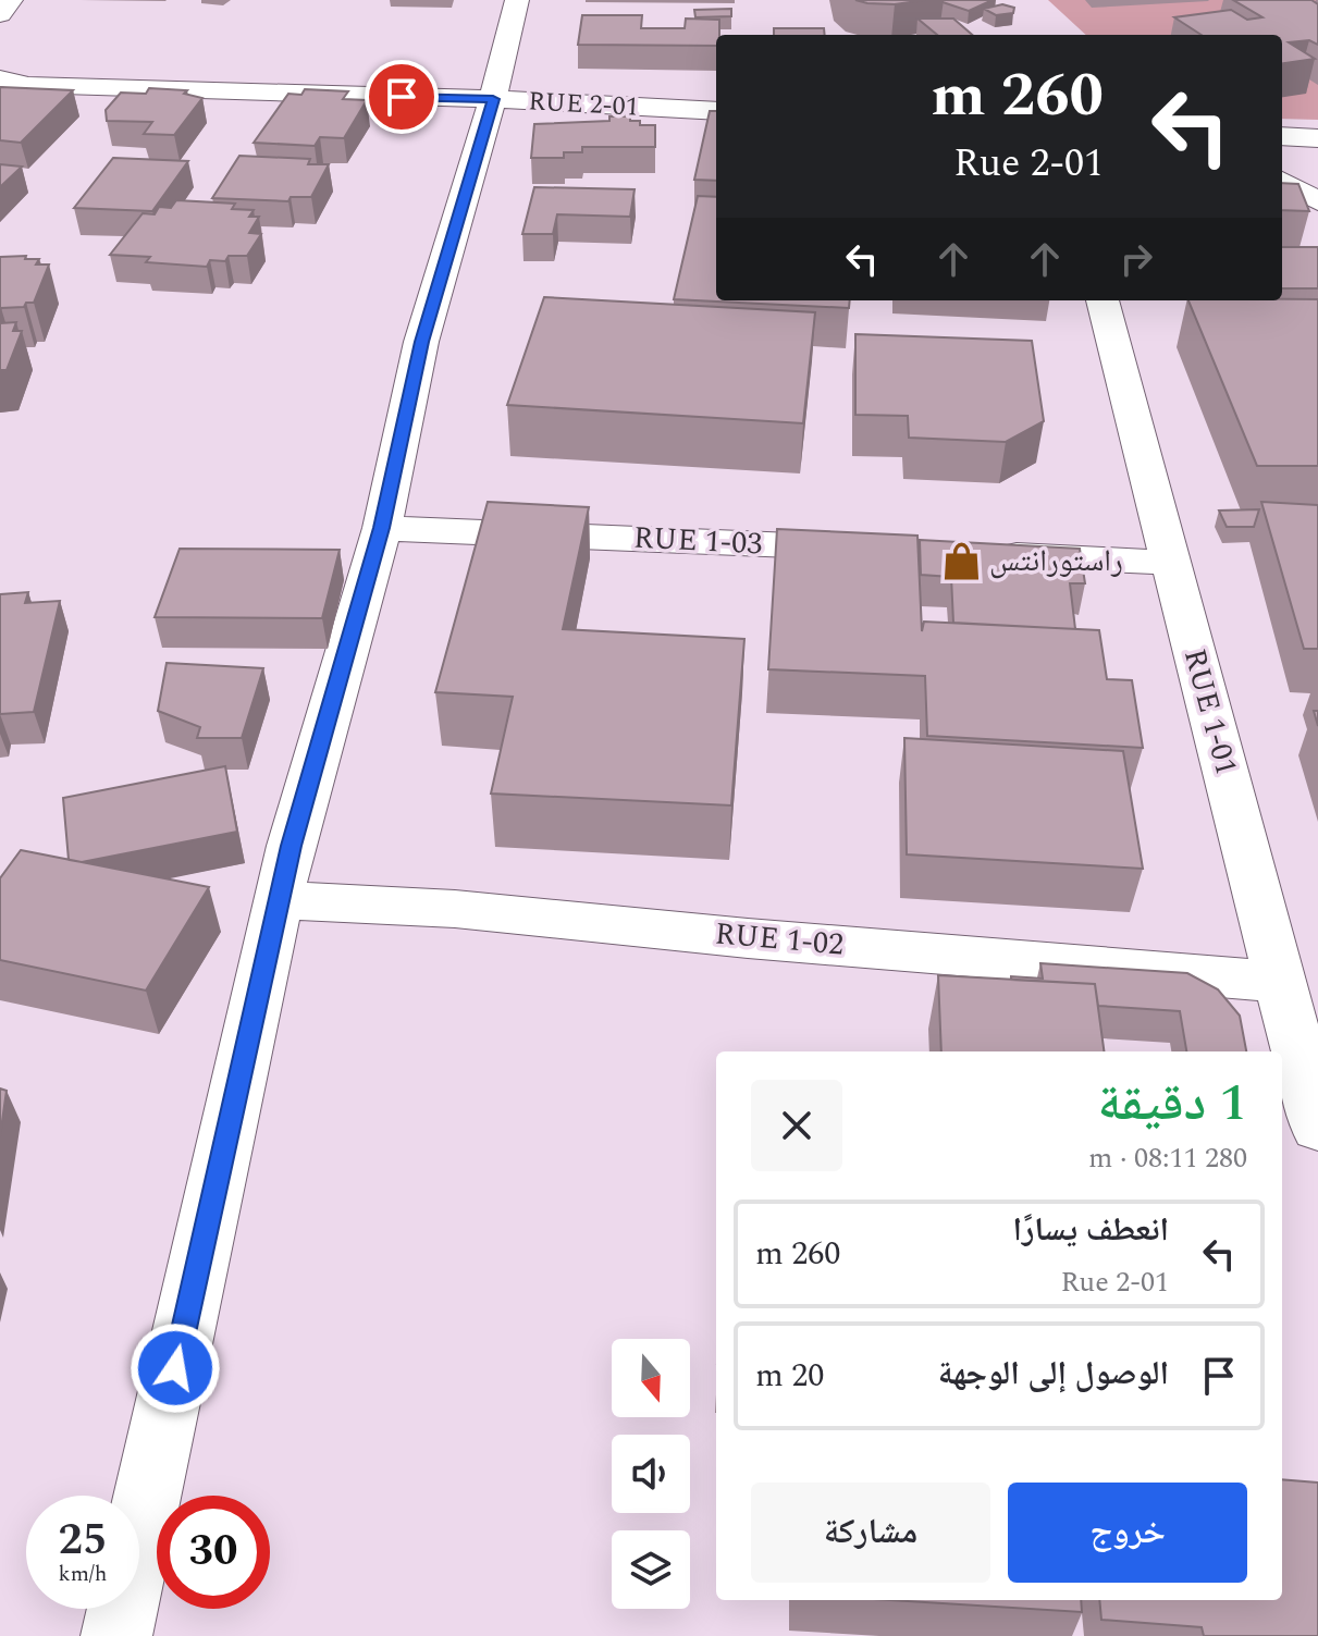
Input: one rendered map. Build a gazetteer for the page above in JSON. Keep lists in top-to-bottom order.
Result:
{
  "streets": {
    "street": [
      "RUE 2-01",
      "RUE 1-03",
      "RUE 1-01",
      "RUE 1-02"
    ]
  },
  "crossings": [
    ["RUE 1-01", "RUE 1-02"]
  ],
  "places": {
    "shop": ["راستورانتس"]
  },
  "north": "bottom",
  "page": {
    "turn": ["260 m", "Rue 2-01"],
    "heading": ["1 دقيقة", "280 m · 08:11"],
    "list": [
      {
        "name": "انعطف يسارًا",
        "note": "Rue 2-01",
        "value": "260 m"
      },
      {
        "name": "الوصول إلى الوجهة",
        "value": "20 m"
      }
    ],
    "buttons": ["خروج", "مشاركة"],
    "speed": "25 km/h",
    "limit": "30"
  }
}
